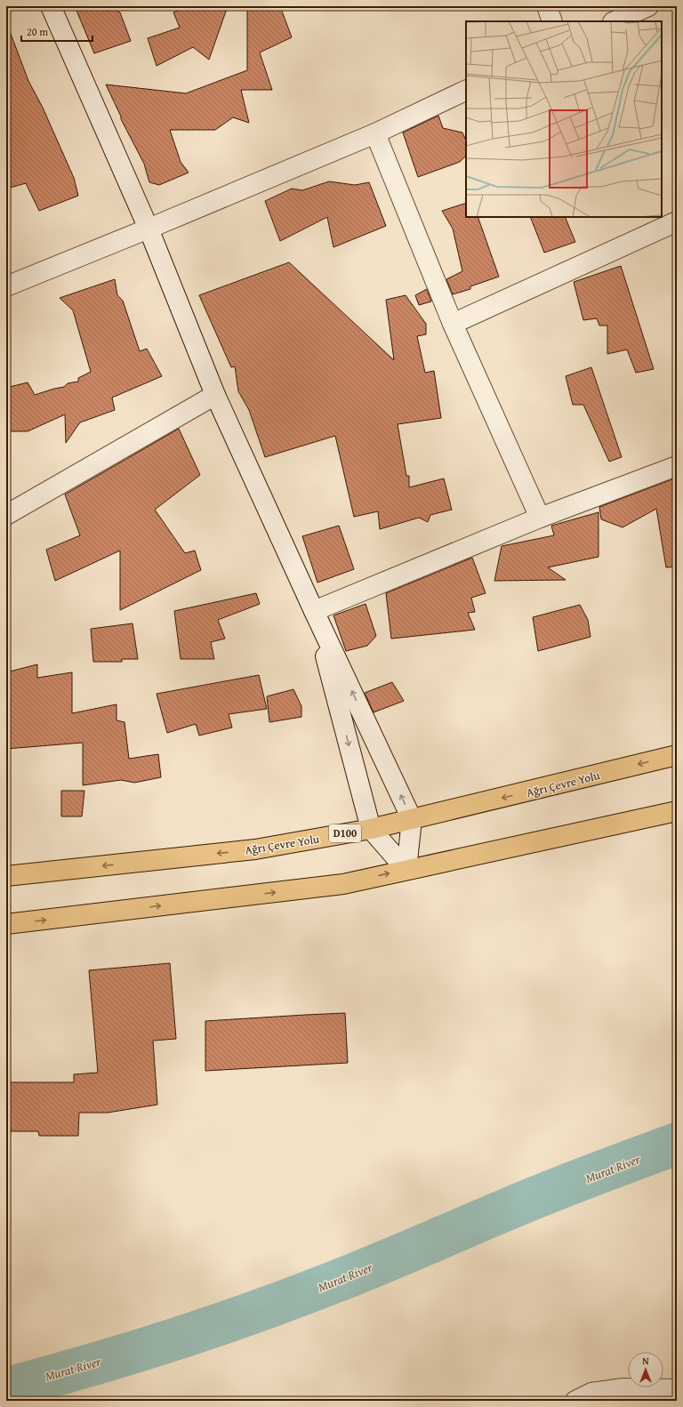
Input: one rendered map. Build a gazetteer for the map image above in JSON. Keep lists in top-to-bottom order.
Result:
{
  "streets": {
    "highway": ["Ağrı Çevre Yolu", "D100"]
  },
  "water": ["Murat River"],
  "scale_bar": "20 m",
  "north": "top"
}
